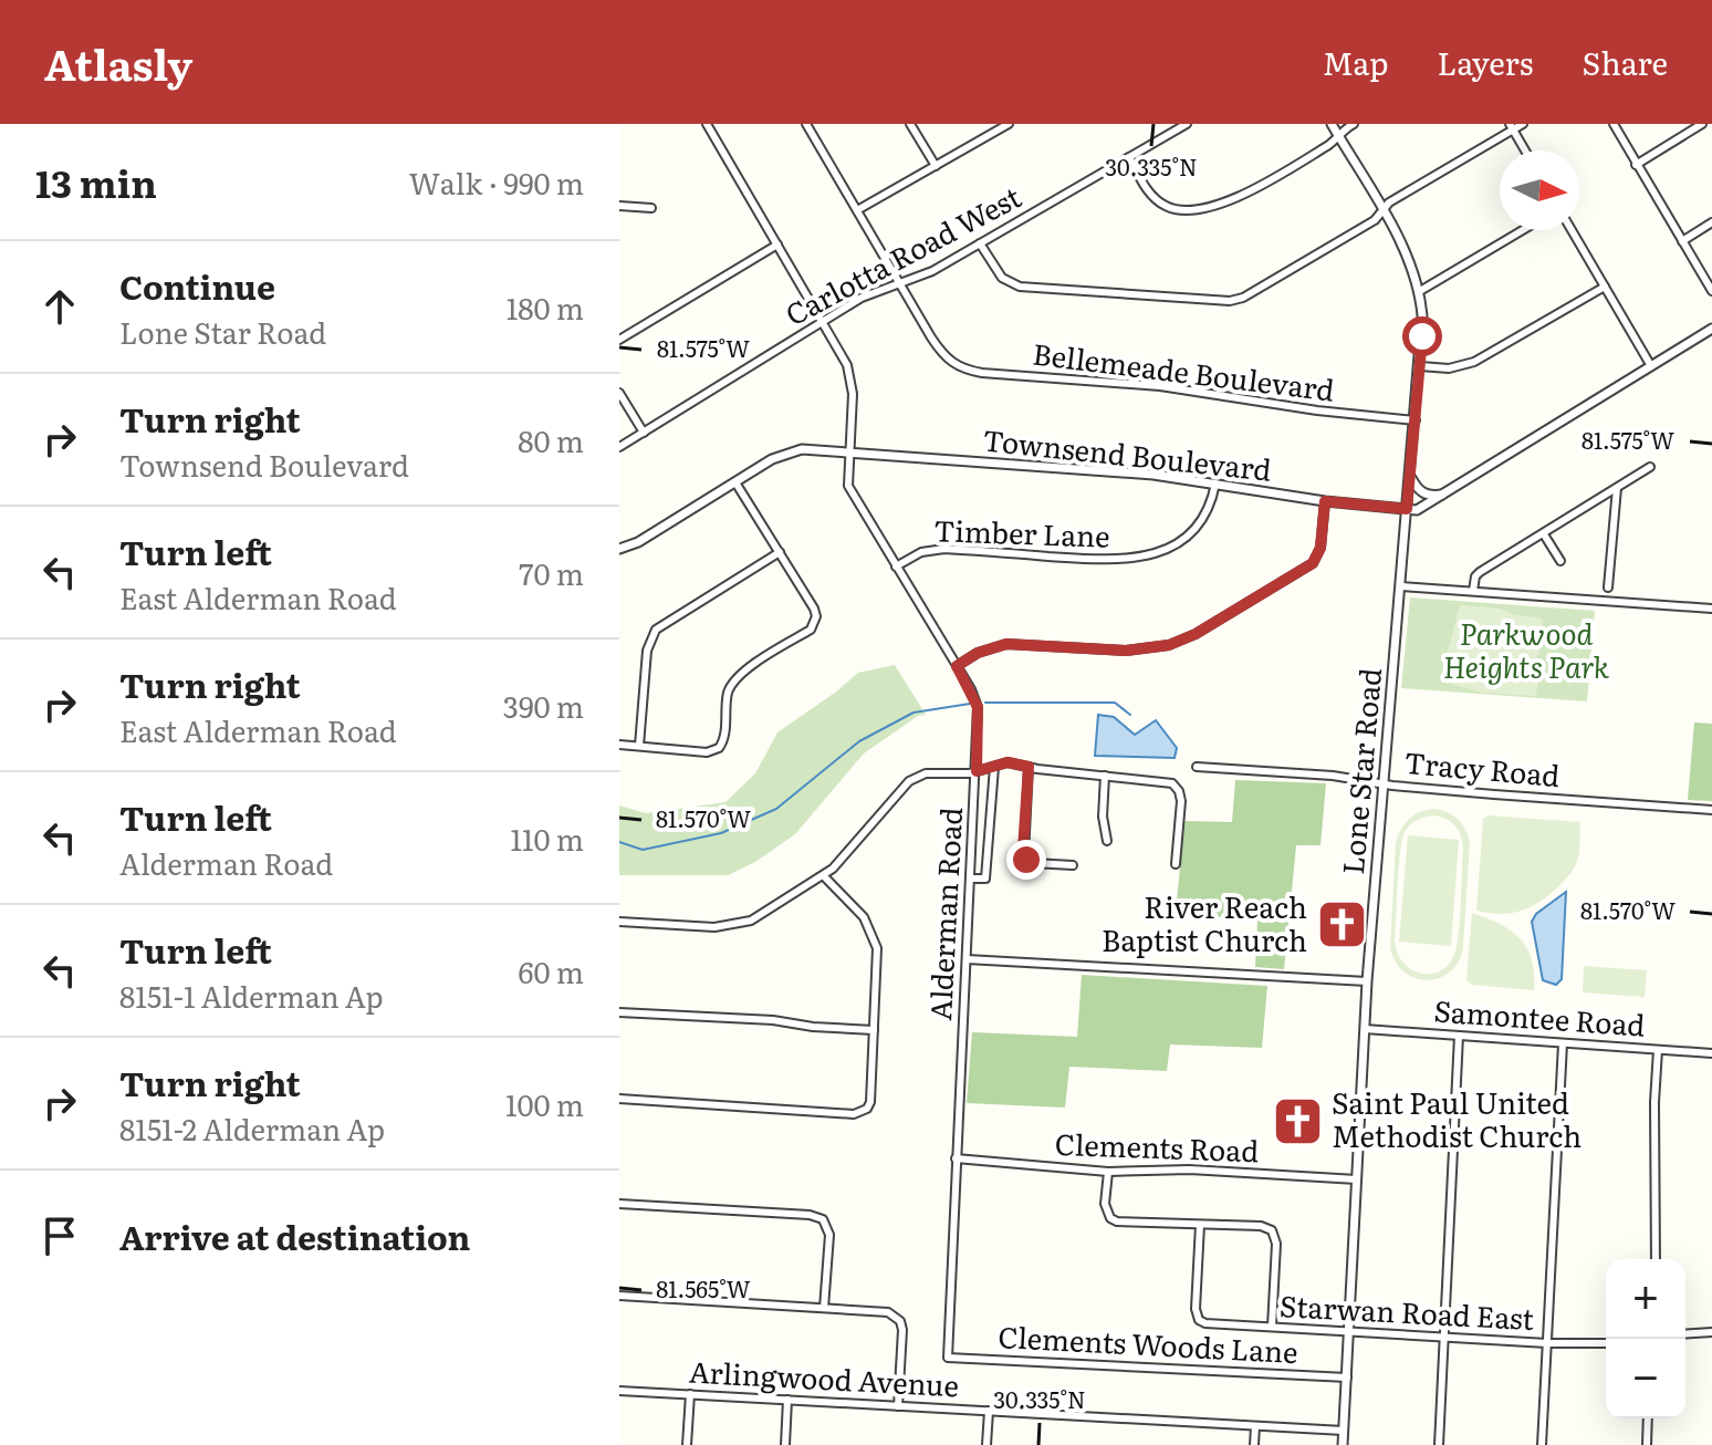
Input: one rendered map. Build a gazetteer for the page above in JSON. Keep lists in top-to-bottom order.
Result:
{
  "streets": {
    "street": [
      "Carlotta Road West",
      "Bellemeade Boulevard",
      "Townsend Boulevard",
      "Timber Lane",
      "Tracy Road",
      "Lone Star Road",
      "Alderman Road",
      "Samontee Road",
      "Clements Road",
      "Starwan Road East",
      "Clements Woods Lane",
      "Arlingwood Avenue"
    ]
  },
  "crossings": [
    ["Carlotta Road West", "Bellemeade Boulevard"],
    ["Carlotta Road West", "Alderman Road"],
    ["Bellemeade Boulevard", "Lone Star Road"],
    ["Townsend Boulevard", "Timber Lane"],
    ["Townsend Boulevard", "Lone Star Road"],
    ["Townsend Boulevard", "Alderman Road"],
    ["Timber Lane", "Alderman Road"],
    ["Tracy Road", "Lone Star Road"],
    ["Lone Star Road", "Samontee Road"],
    ["Lone Star Road", "Clements Road"],
    ["Lone Star Road", "Starwan Road East"],
    ["Lone Star Road", "Clements Woods Lane"],
    ["Lone Star Road", "Arlingwood Avenue"],
    ["Alderman Road", "Clements Road"],
    ["Alderman Road", "Clements Woods Lane"]
  ],
  "parks": ["Parkwood Heights Park"],
  "places": {
    "church": ["River Reach Baptist Church", "Saint Paul United Methodist Church"]
  },
  "north": "right",
  "page": {
    "header": "Atlasly",
    "nav": ["Map", "Layers", "Share"],
    "heading": ["13 min", "Walk · 990 m"],
    "list": [
      ["Continue", "Lone Star Road", "180 m"],
      ["Turn right", "Townsend Boulevard", "80 m"],
      ["Turn left", "East Alderman Road", "70 m"],
      ["Turn right", "East Alderman Road", "390 m"],
      ["Turn left", "Alderman Road", "110 m"],
      ["Turn left", "8151-1 Alderman Ap", "60 m"],
      ["Turn right", "8151-2 Alderman Ap", "100 m"],
      "Arrive at destination"
    ],
    "map_buttons": ["+", "−"]
  },
  "coordinates": [
    "30.335°N",
    "81.575°W",
    "81.570°W",
    "81.565°W"
  ]
}
